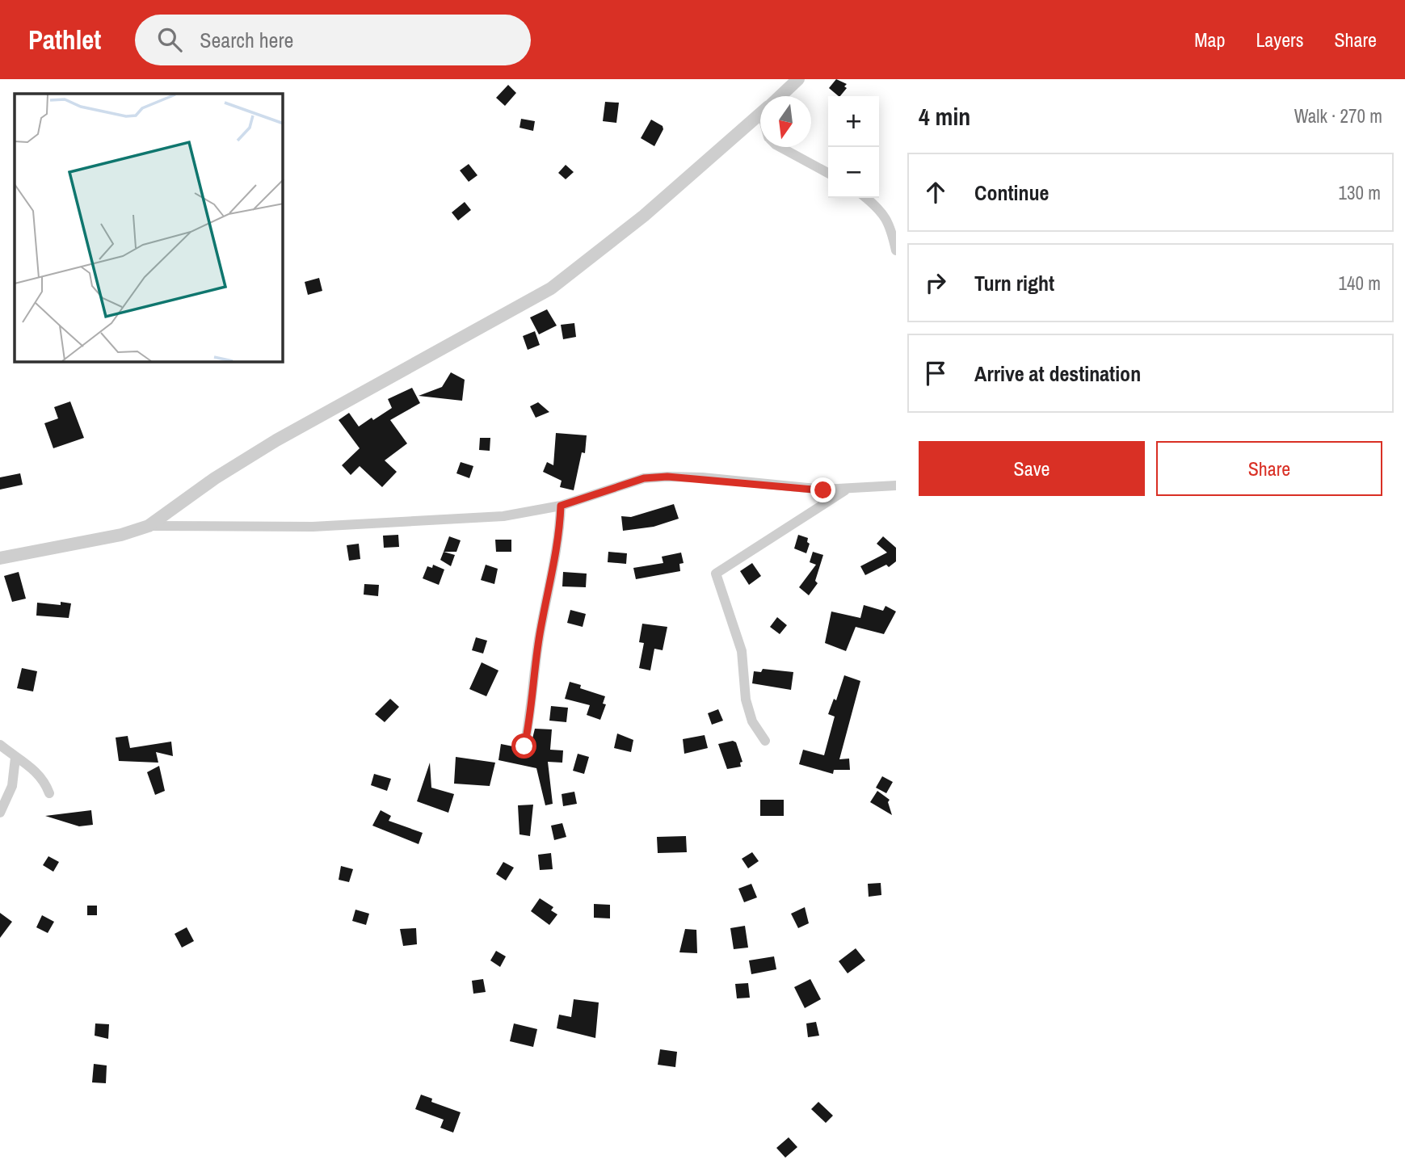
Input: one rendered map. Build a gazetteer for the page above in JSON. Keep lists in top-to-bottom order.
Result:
{
  "north": "bottom",
  "page": {
    "header": "Pathlet",
    "search": "Search here",
    "nav": ["Map", "Layers", "Share"],
    "heading": ["4 min", "Walk · 270 m"],
    "map_buttons": ["+", "−"],
    "list": [
      ["Continue", "130 m"],
      ["Turn right", "140 m"],
      "Arrive at destination"
    ],
    "buttons": ["Save", "Share"]
  }
}
